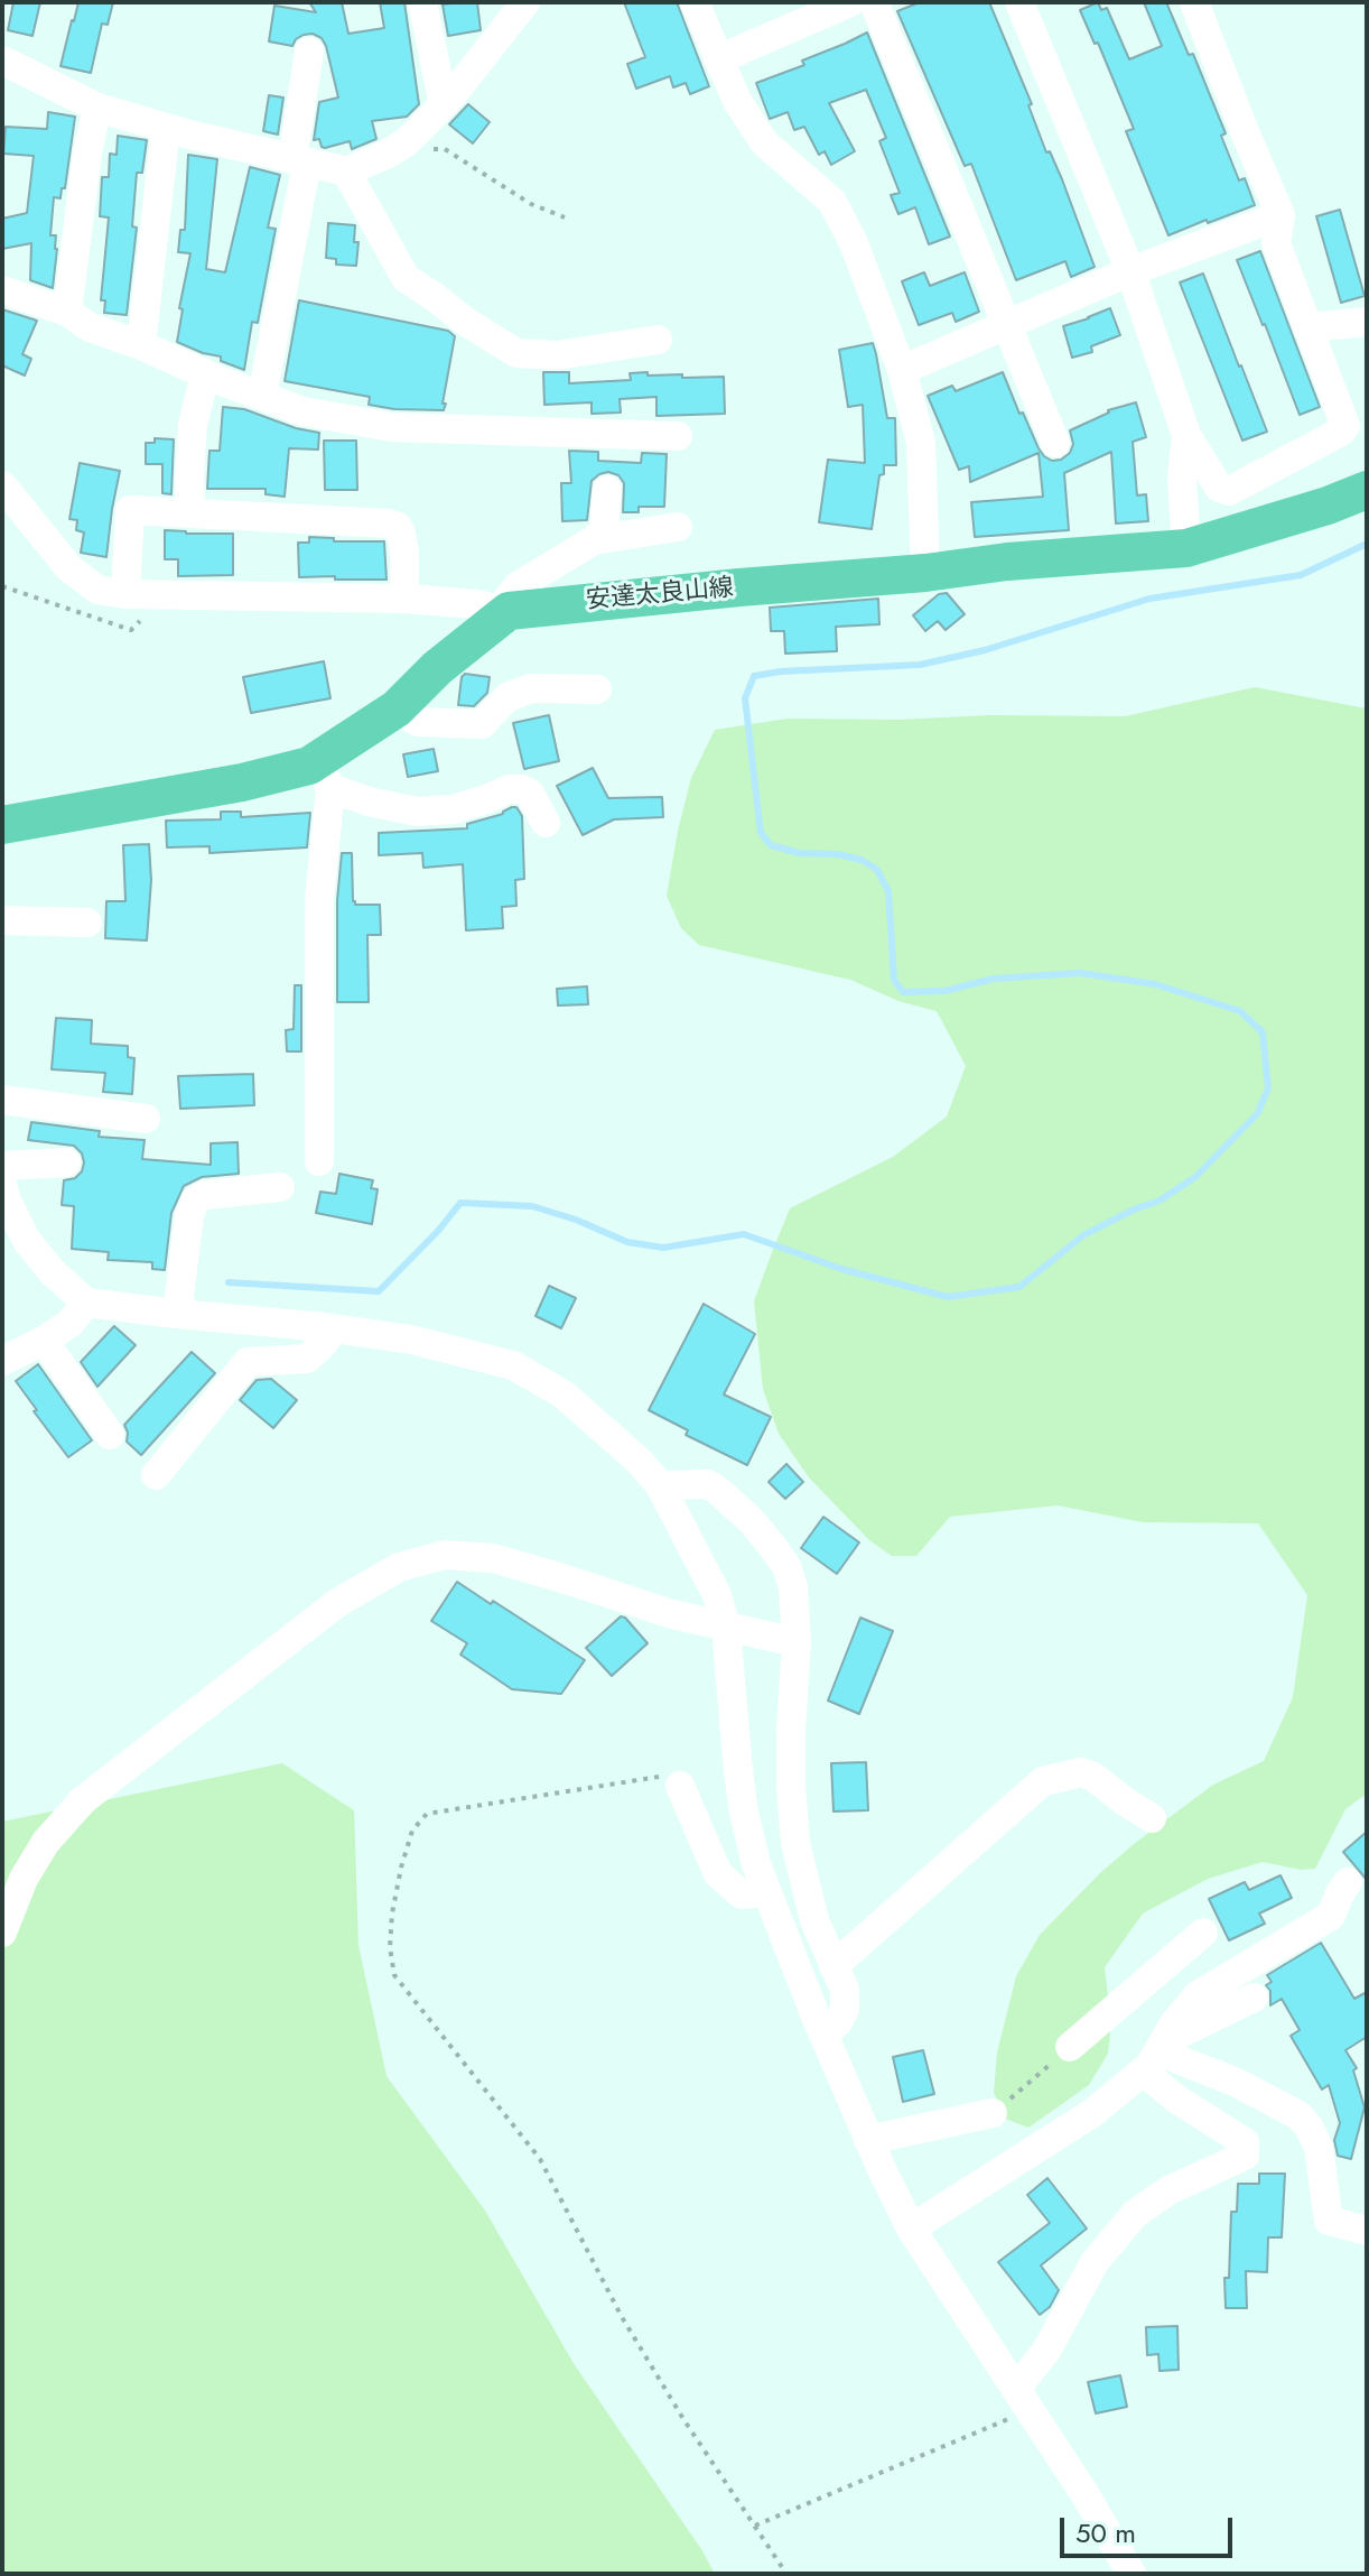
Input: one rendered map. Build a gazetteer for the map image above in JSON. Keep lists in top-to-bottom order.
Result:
{
  "streets": {
    "main road": ["安達太良山線"]
  },
  "scale_bar": "50 m"
}
